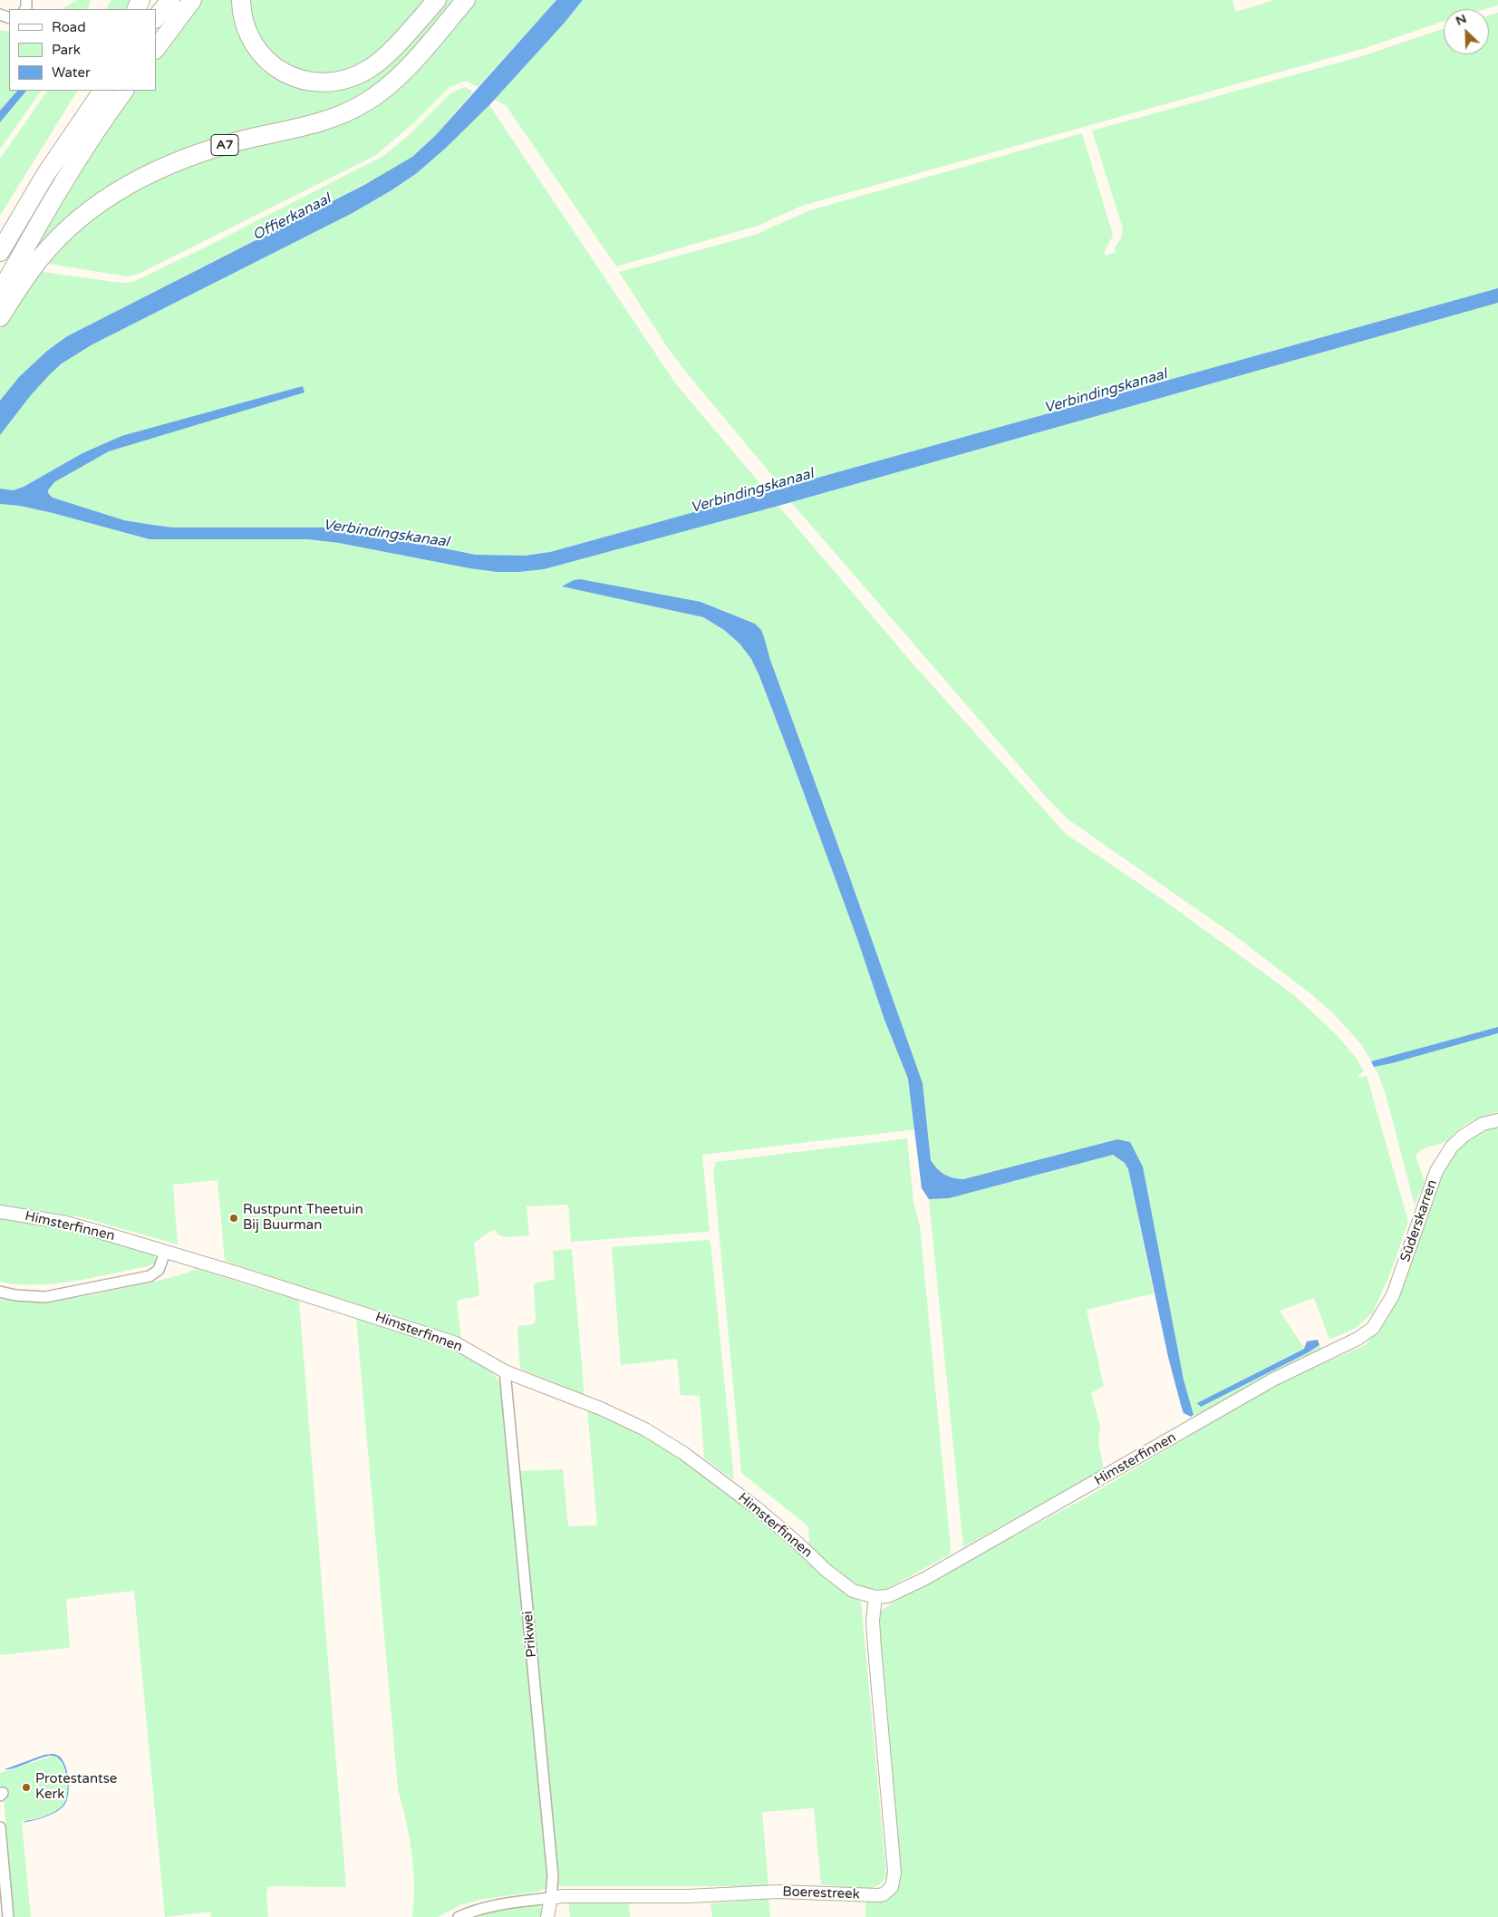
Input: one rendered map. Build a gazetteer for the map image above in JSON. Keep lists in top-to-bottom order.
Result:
{
  "streets": {
    "highway": ["A7"],
    "street": [
      "Sûderskarren",
      "Himsterfinnen",
      "Prikwei",
      "Boerestreek"
    ]
  },
  "crossings": [
    ["Sûderskarren", "Himsterfinnen"],
    ["Himsterfinnen", "Prikwei"],
    ["Himsterfinnen", "Boerestreek"],
    ["Prikwei", "Boerestreek"]
  ],
  "water": ["Offierkanaal", "Verbindingskanaal"],
  "places": ["Rustpunt Theetuin Bij Buurman", "Protestantse Kerk"],
  "legend": ["Road", "Park", "Water"],
  "north": "top left"
}
